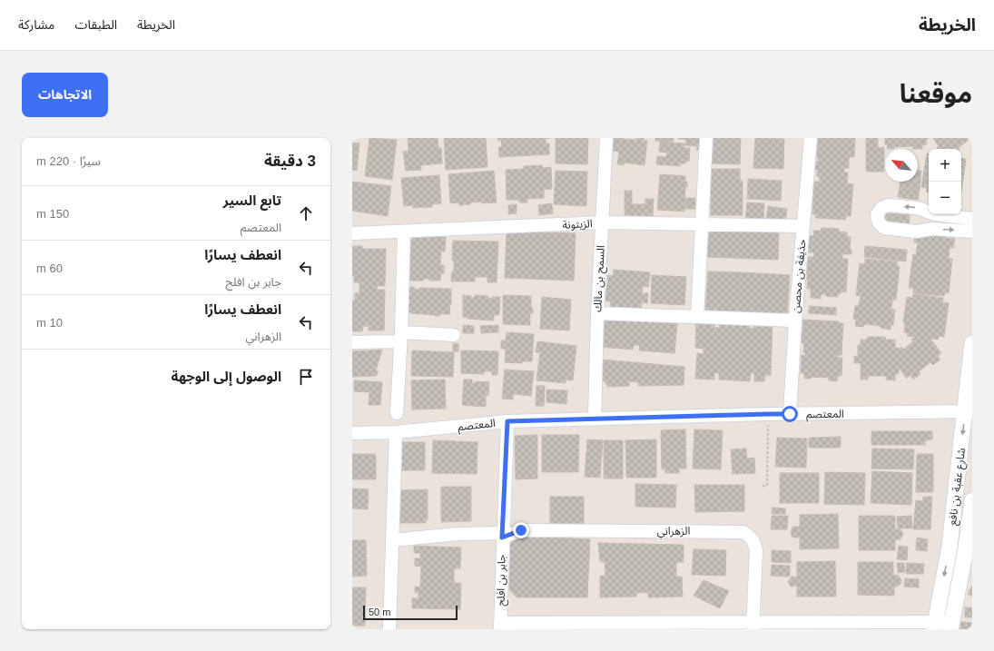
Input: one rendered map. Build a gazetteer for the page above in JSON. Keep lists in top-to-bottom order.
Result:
{
  "streets": {
    "street": [
      "الزيتونة",
      "حذيفة بن محصن",
      "السمح بن مالك",
      "المعتصم",
      "شارع عقبة بن نافع",
      "الزهراني",
      "جابر بن افلح"
    ]
  },
  "crossings": [
    ["الزيتونة", "حذيفة بن محصن"],
    ["الزيتونة", "السمح بن مالك"],
    ["حذيفة بن محصن", "المعتصم"],
    ["السمح بن مالك", "المعتصم"],
    ["المعتصم", "شارع عقبة بن نافع"],
    ["المعتصم", "جابر بن افلح"],
    ["الزهراني", "جابر بن افلح"]
  ],
  "scale_bar": "50 m",
  "north": "top left",
  "page": {
    "header": "الخريطة",
    "nav": ["الخريطة", "الطبقات", "مشاركة"],
    "title": "موقعنا",
    "buttons": "الاتجاهات",
    "heading": ["3 دقيقة", "سيرًا · 220 m"],
    "map_buttons": ["+", "−"],
    "list": [
      ["تابع السير", "المعتصم", "150 m"],
      ["انعطف يسارًا", "جابر بن افلح", "60 m"],
      ["انعطف يسارًا", "الزهراني", "10 m"],
      "الوصول إلى الوجهة"
    ],
    "scale": "50 m"
  }
}
